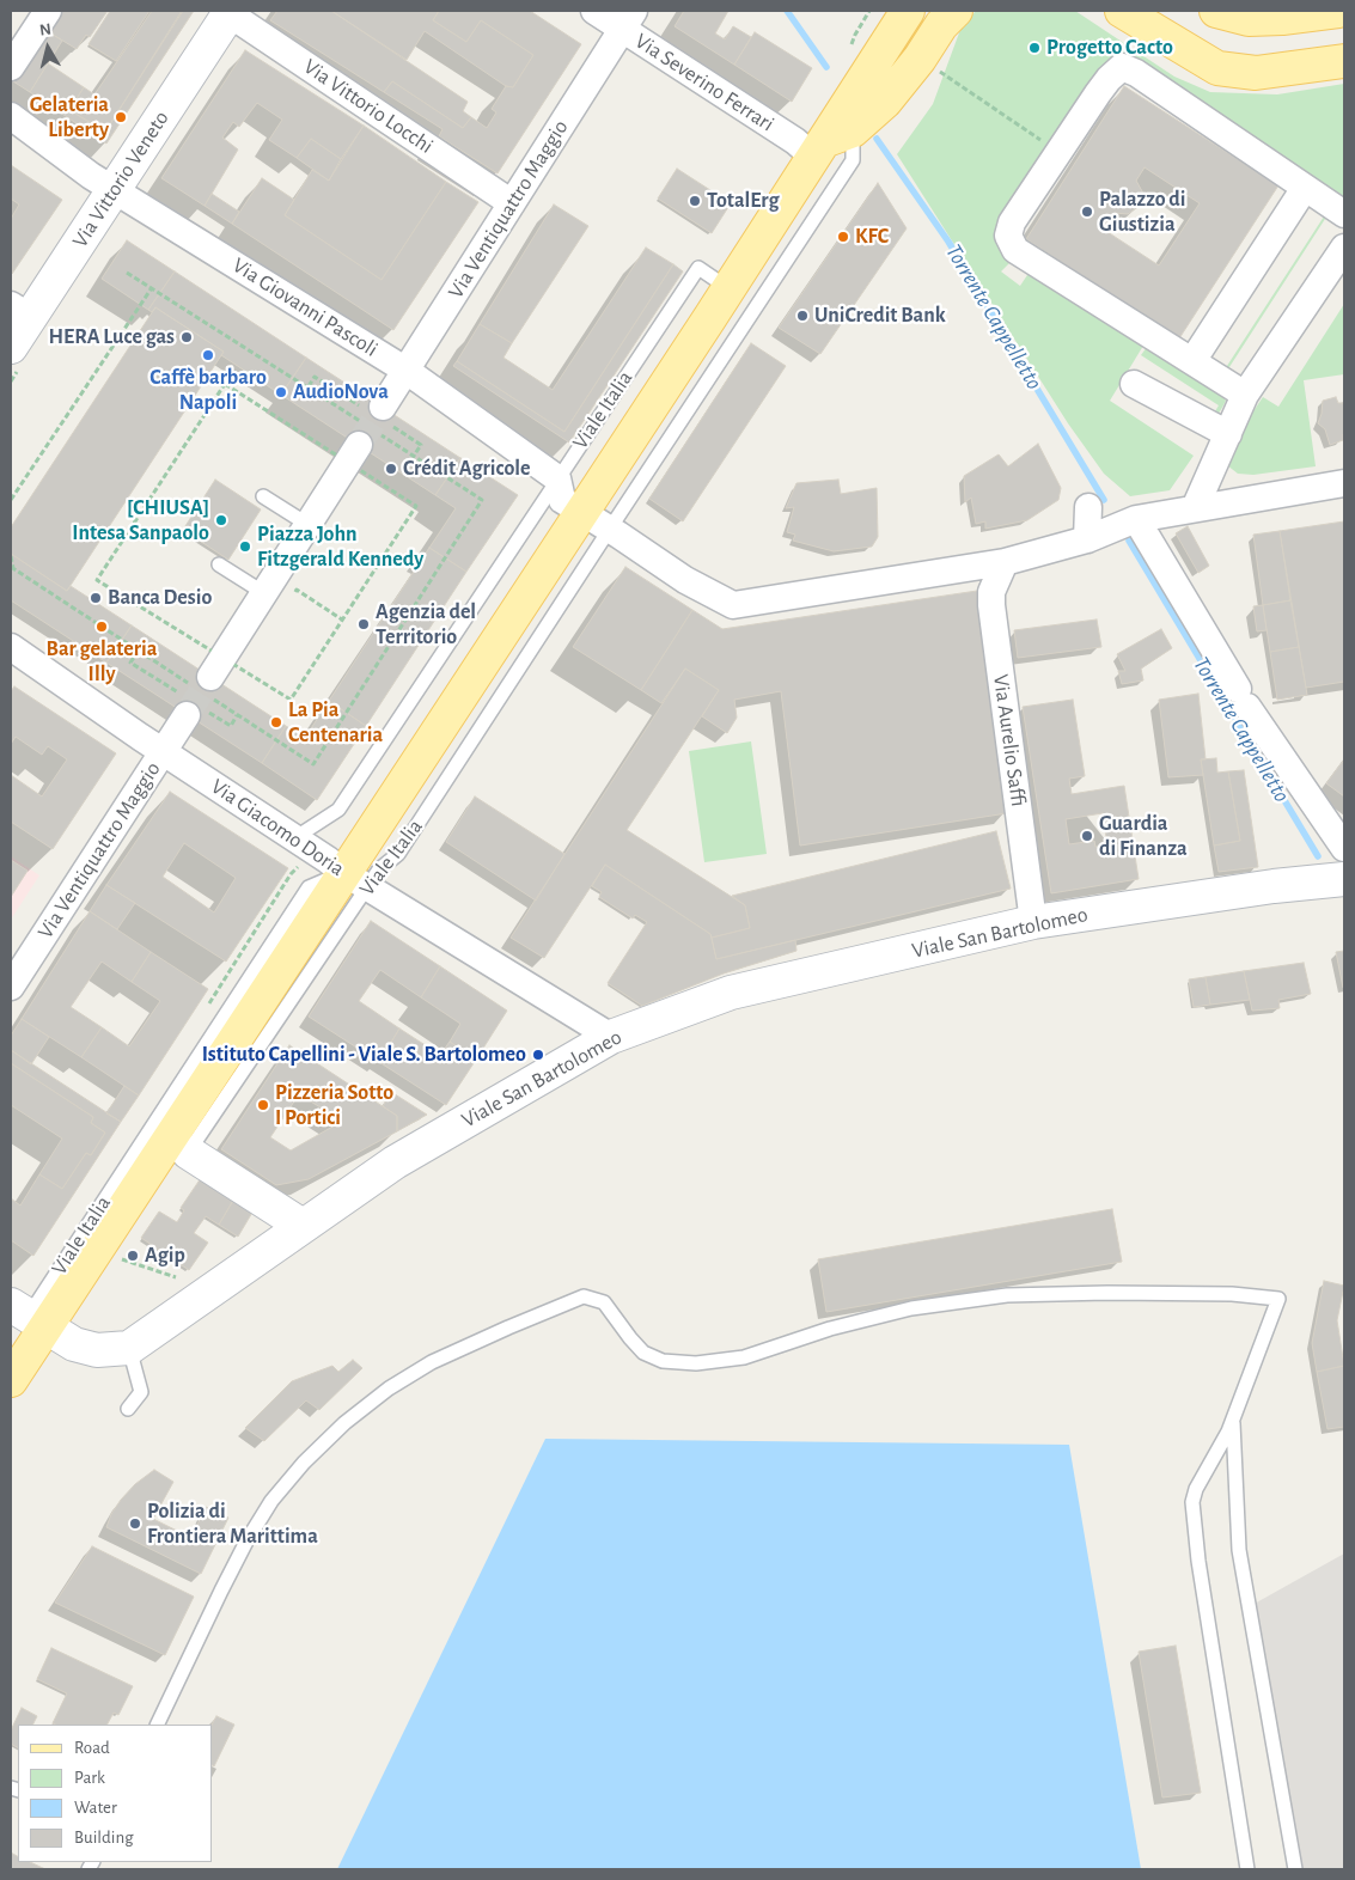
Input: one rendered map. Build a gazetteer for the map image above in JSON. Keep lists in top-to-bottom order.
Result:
{
  "streets": {
    "main road": ["Via Vittorio Veneto", "Viale Italia", "Viale San Bartolomeo"],
    "street": [
      "Via Severino Ferrari",
      "Via Vittorio Locchi",
      "Via Ventiquattro Maggio",
      "Via Giovanni Pascoli",
      "Via Aurelio Saffi",
      "Via Giacomo Doria"
    ]
  },
  "crossings": [
    ["Via Severino Ferrari", "Via Ventiquattro Maggio"],
    ["Via Severino Ferrari", "Viale Italia"],
    ["Via Vittorio Locchi", "Via Vittorio Veneto"],
    ["Via Vittorio Locchi", "Via Ventiquattro Maggio"],
    ["Via Vittorio Veneto", "Via Giovanni Pascoli"],
    ["Via Ventiquattro Maggio", "Via Giovanni Pascoli"],
    ["Via Ventiquattro Maggio", "Via Giacomo Doria"],
    ["Via Giovanni Pascoli", "Viale Italia"],
    ["Viale Italia", "Via Giacomo Doria"],
    ["Via Aurelio Saffi", "Viale San Bartolomeo"],
    ["Via Giacomo Doria", "Viale San Bartolomeo"]
  ],
  "water": ["Torrente Cappelletto"],
  "places": [
    "Progetto Cacto",
    "Gelateria Liberty",
    "TotalErg",
    "Palazzo di Giustizia",
    "KFC",
    "UniCredit Bank",
    "HERA Luce gas",
    "Caffè barbaro Napoli",
    "AudioNova",
    "Crédit Agricole",
    "[CHIUSA] Intesa Sanpaolo",
    "Piazza John Fitzgerald Kennedy",
    "Banca Desio",
    "Agenzia del Territorio",
    "Bar gelateria Illy",
    "La Pia Centenaria",
    "Guardia di Finanza",
    "Istituto Capellini - Viale S. Bartolomeo",
    "Pizzeria Sotto I Portici",
    "Agip",
    "Polizia di Frontiera Marittima"
  ],
  "legend": [
    "Road",
    "Park",
    "Water",
    "Building"
  ],
  "north": "top"
}
